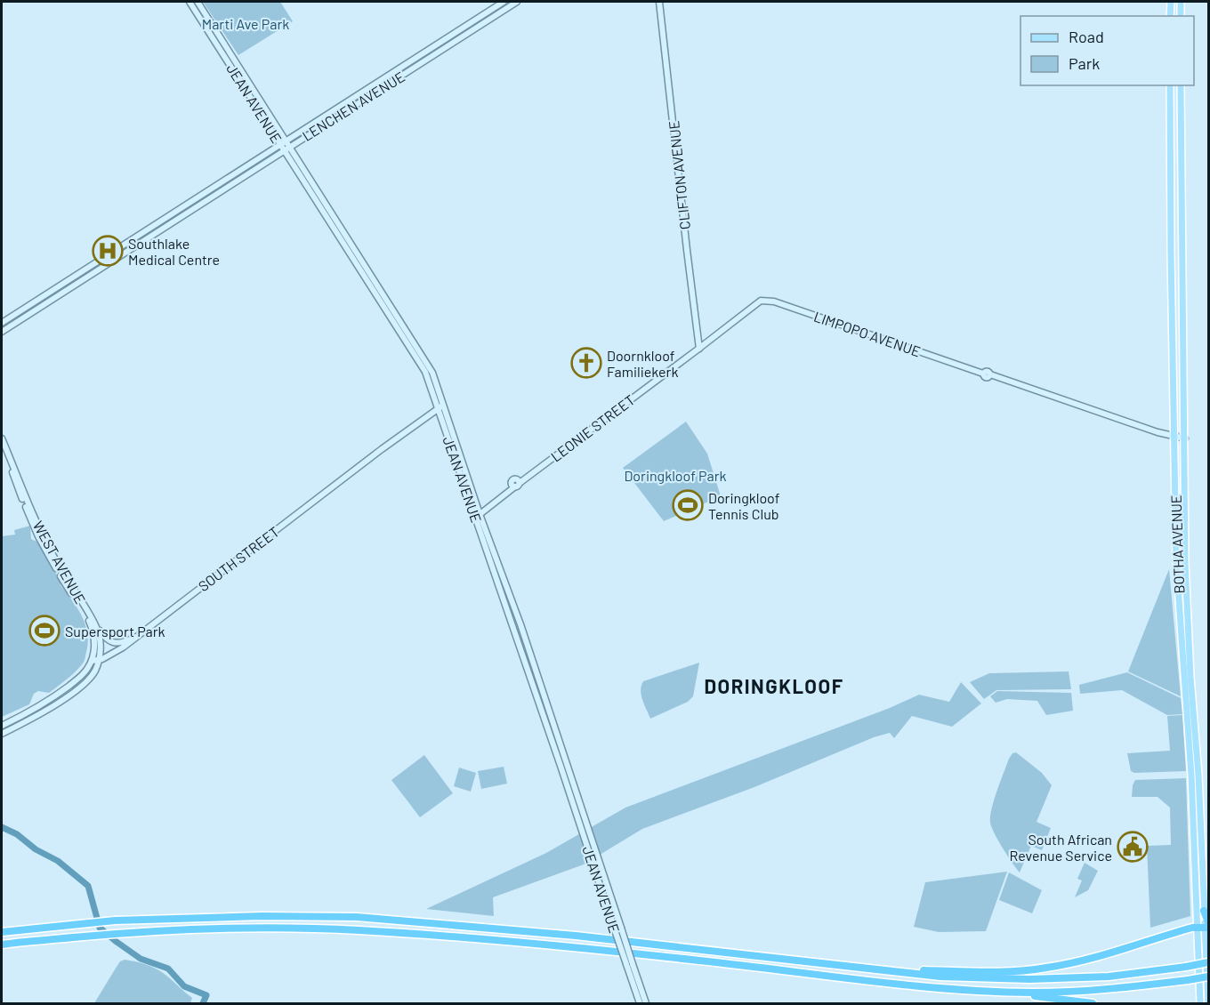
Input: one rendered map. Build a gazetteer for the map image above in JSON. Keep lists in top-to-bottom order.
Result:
{
  "streets": {
    "main road": [
      "JEAN AVENUE",
      "LENCHEN AVENUE",
      "CLIFTON AVENUE",
      "LIMPOPO AVENUE",
      "LEONIE STREET",
      "BOTHA AVENUE",
      "SOUTH STREET",
      "WEST AVENUE"
    ]
  },
  "crossings": [
    ["JEAN AVENUE", "LENCHEN AVENUE"],
    ["JEAN AVENUE", "LEONIE STREET"],
    ["JEAN AVENUE", "SOUTH STREET"],
    ["CLIFTON AVENUE", "LEONIE STREET"],
    ["LIMPOPO AVENUE", "LEONIE STREET"],
    ["LIMPOPO AVENUE", "BOTHA AVENUE"],
    ["SOUTH STREET", "WEST AVENUE"]
  ],
  "districts": ["DORINGKLOOF"],
  "parks": ["Marti Ave Park", "Doringkloof Park"],
  "places": {
    "hospital": ["Southlake Medical Centre"],
    "church": ["Doornkloof Familiekerk"],
    "sports": ["Doringkloof Tennis Club", "Supersport Park"],
    "public building": ["South African Revenue Service"]
  },
  "legend": ["Road", "Park"]
}
